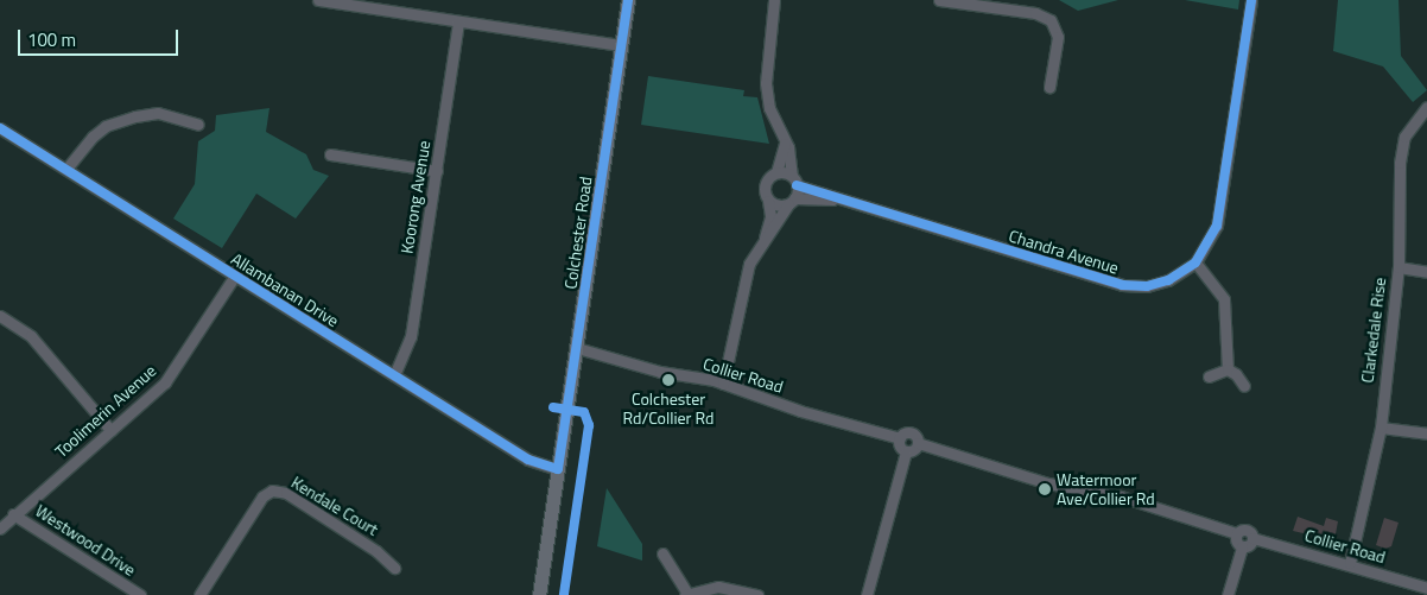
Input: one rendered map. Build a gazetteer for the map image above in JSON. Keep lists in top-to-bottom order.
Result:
{
  "streets": {
    "main road": ["Colchester Road"],
    "street": [
      "Koorong Avenue",
      "Chandra Avenue",
      "Allambanan Drive",
      "Clarkedale Rise",
      "Collier Road",
      "Toolimerin Avenue",
      "Kendale Court",
      "Westwood Drive"
    ]
  },
  "crossings": [
    ["Koorong Avenue", "Allambanan Drive"],
    ["Colchester Road", "Allambanan Drive"],
    ["Colchester Road", "Collier Road"],
    ["Allambanan Drive", "Toolimerin Avenue"],
    ["Clarkedale Rise", "Collier Road"],
    ["Toolimerin Avenue", "Westwood Drive"]
  ],
  "places": ["Colchester Rd/Collier Rd", "Watermoor Ave/Collier Rd"],
  "scale_bar": "100 m"
}
